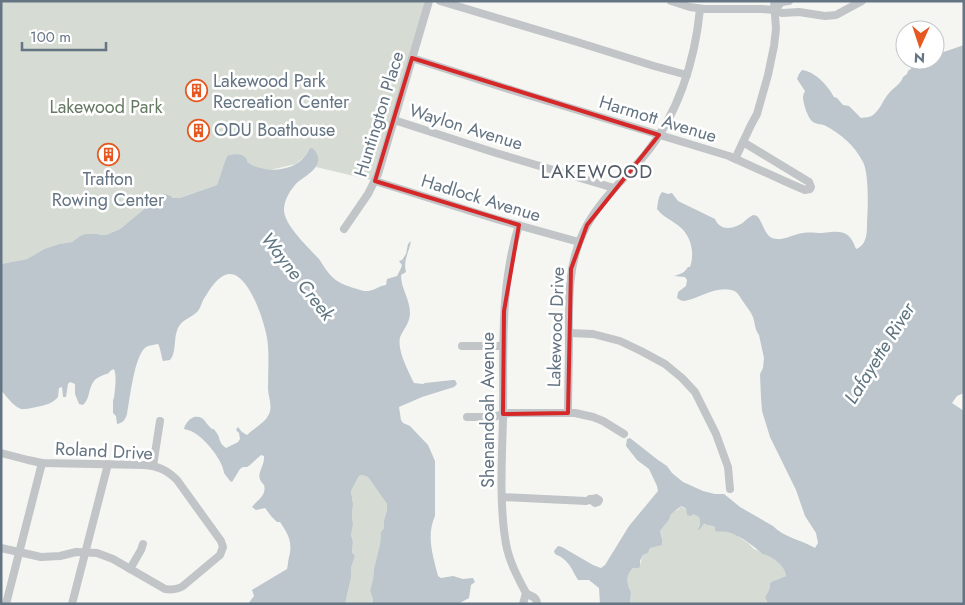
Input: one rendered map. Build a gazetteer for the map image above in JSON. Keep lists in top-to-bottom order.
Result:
{
  "streets": {
    "street": [
      "Huntington Place",
      "Harmott Avenue",
      "Waylon Avenue",
      "Hadlock Avenue",
      "Lakewood Drive",
      "Shenandoah Avenue",
      "Roland Drive"
    ]
  },
  "crossings": [
    ["Huntington Place", "Harmott Avenue"],
    ["Huntington Place", "Waylon Avenue"],
    ["Huntington Place", "Hadlock Avenue"],
    ["Harmott Avenue", "Lakewood Drive"],
    ["Waylon Avenue", "Lakewood Drive"],
    ["Hadlock Avenue", "Lakewood Drive"],
    ["Hadlock Avenue", "Shenandoah Avenue"]
  ],
  "districts": ["LAKEWOOD"],
  "water": ["Wayne Creek", "Lafayette River"],
  "parks": ["Lakewood Park"],
  "places": {
    "building": ["Lakewood Park Recreation Center", "ODU Boathouse", "Trafton Rowing Center"]
  },
  "scale_bar": "100 m",
  "north": "bottom"
}
